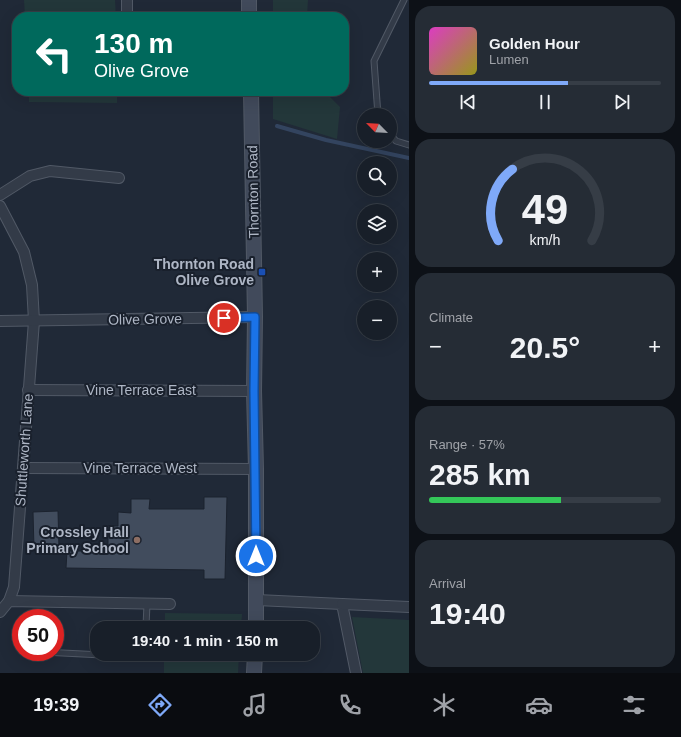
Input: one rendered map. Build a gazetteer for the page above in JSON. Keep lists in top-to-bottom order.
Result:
{
  "streets": {
    "main road": ["Thornton Road"],
    "street": [
      "Olive Grove",
      "Vine Terrace East",
      "Shuttleworth Lane",
      "Vine Terrace West"
    ]
  },
  "crossings": [
    ["Thornton Road", "Olive Grove"],
    ["Thornton Road", "Vine Terrace East"],
    ["Thornton Road", "Vine Terrace West"],
    ["Olive Grove", "Shuttleworth Lane"],
    ["Vine Terrace East", "Shuttleworth Lane"],
    ["Shuttleworth Lane", "Vine Terrace West"]
  ],
  "places": {
    "transit": ["Thornton Road Olive Grove"],
    "other": ["Crossley Hall Primary School"]
  },
  "north": "top left",
  "page": {
    "turn": ["130 m", "Olive Grove"],
    "song": ["Golden Hour", "Lumen"],
    "map_buttons": ["+", "−"],
    "tile": [
      "Climate",
      ["Range · 57%", "285 km"],
      ["Arrival", "19:40"]
    ],
    "heat": ["−", "20.5°", "+"],
    "limit": "50",
    "trip": "19:40 · 1 min · 150 m",
    "tabs": "19:39",
    "gauge": ["49", "km/h"]
  }
}
